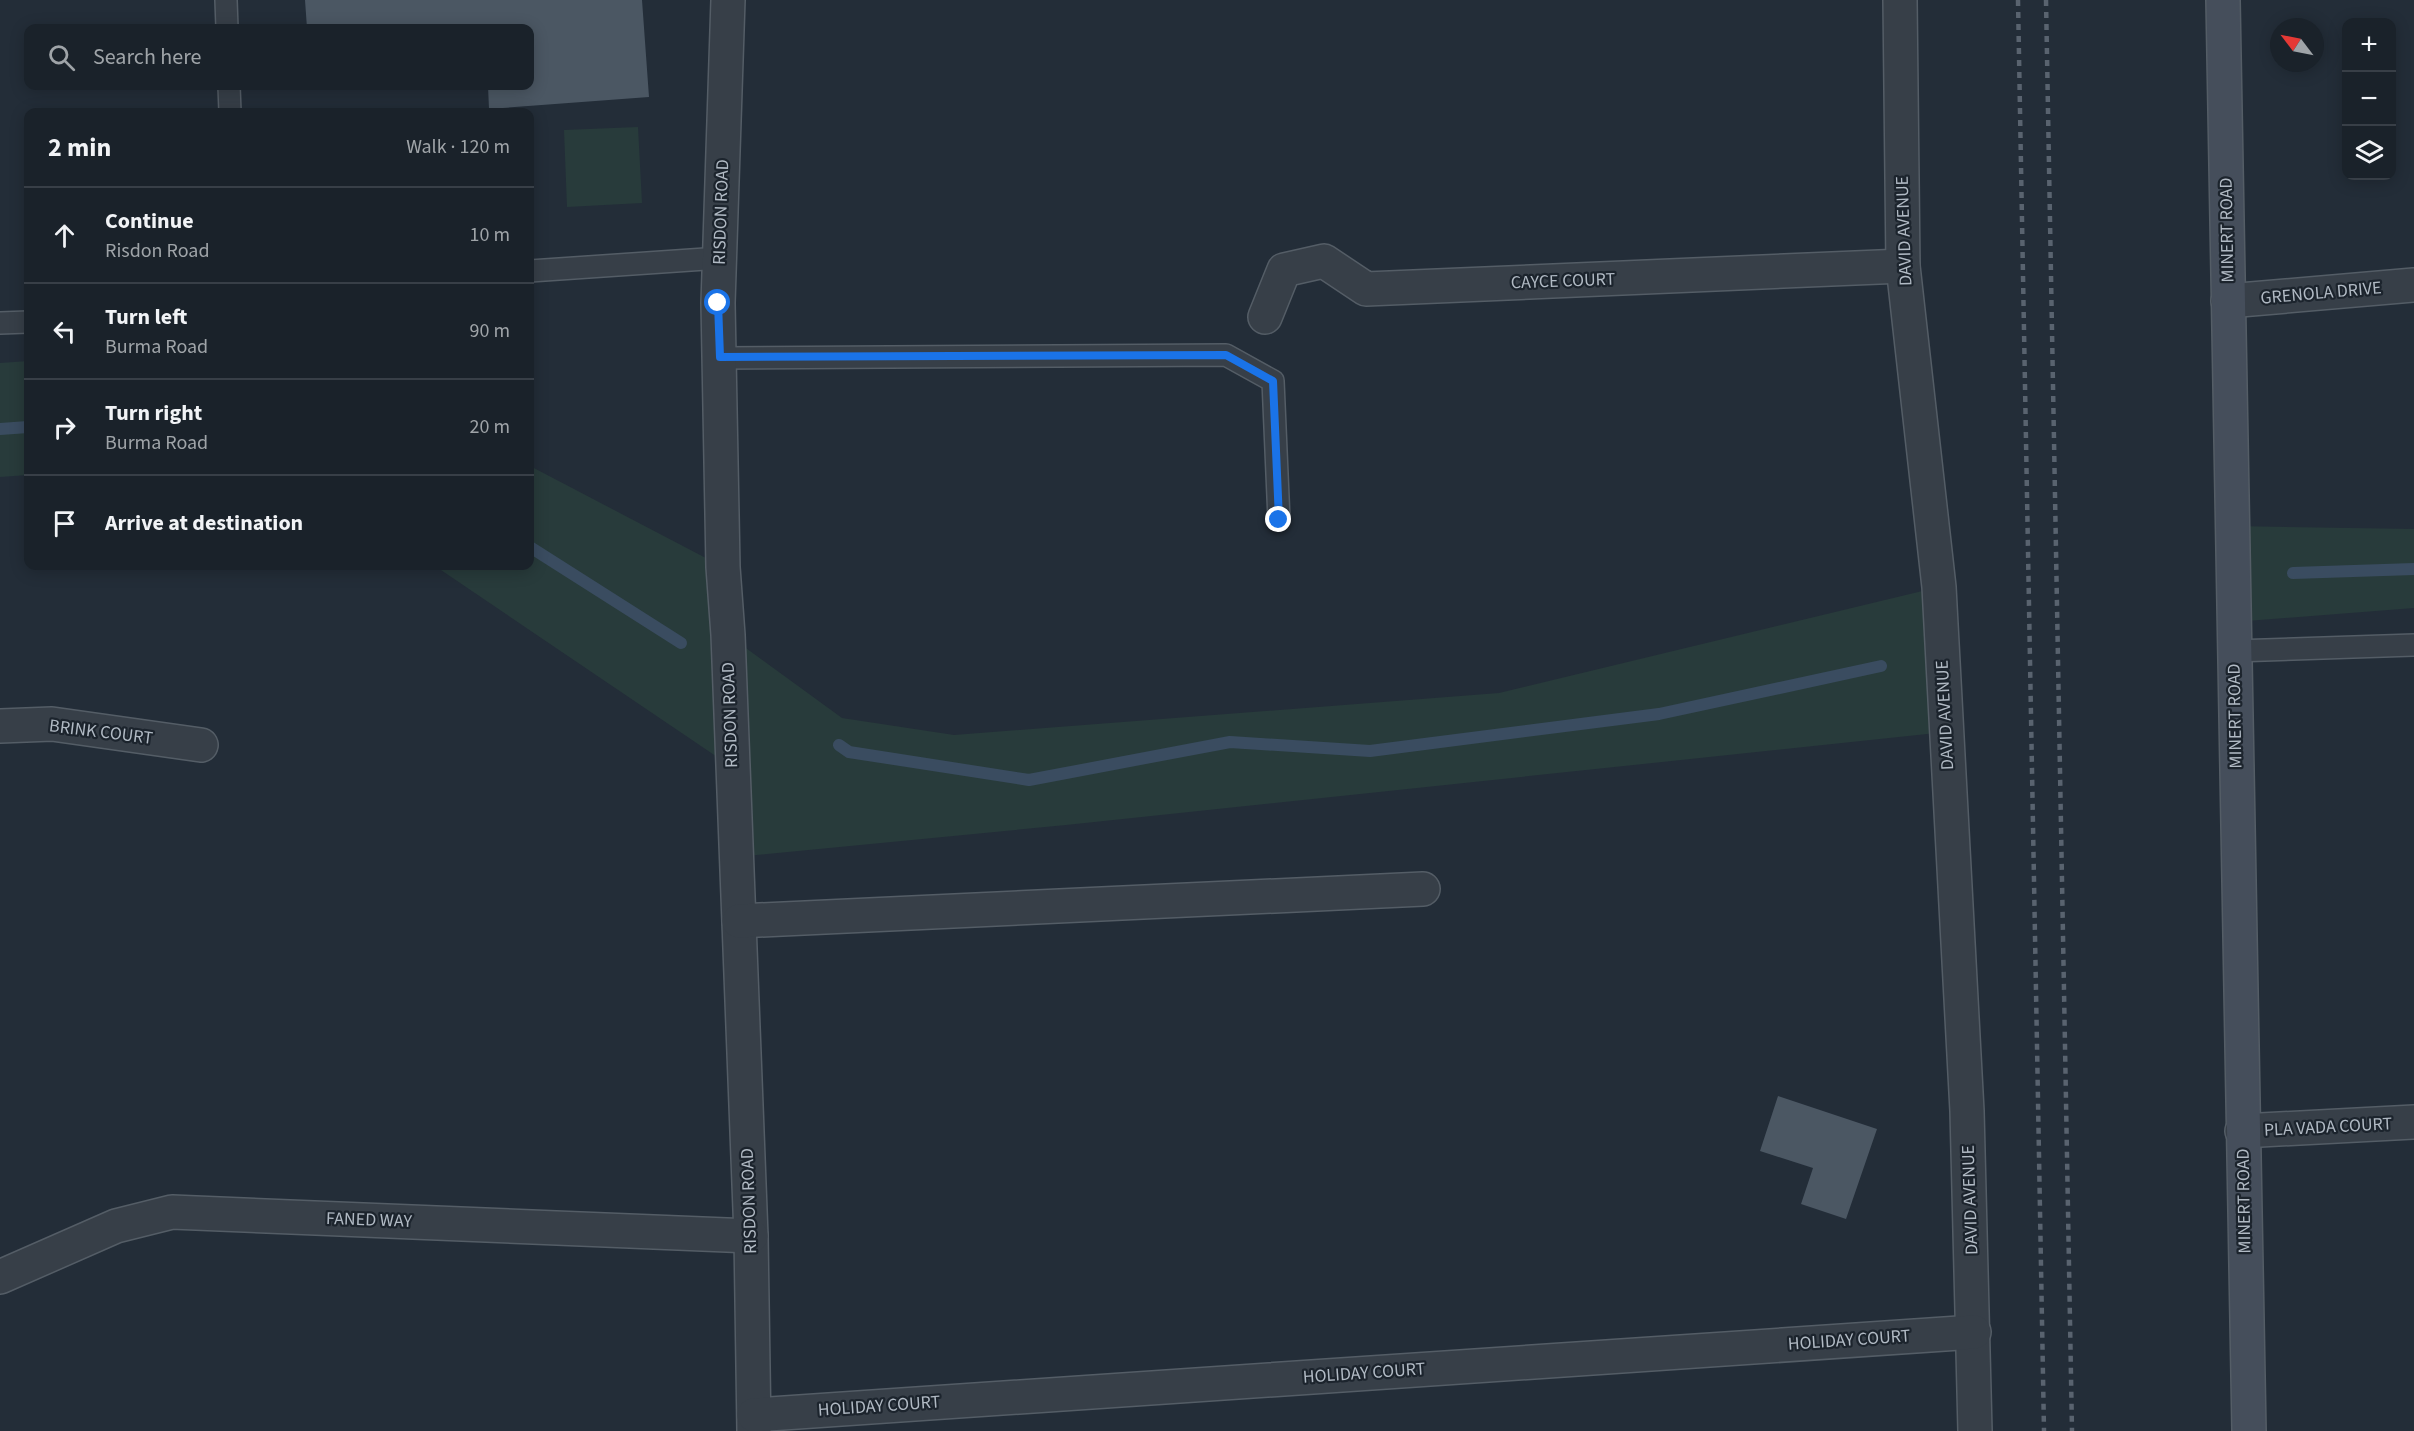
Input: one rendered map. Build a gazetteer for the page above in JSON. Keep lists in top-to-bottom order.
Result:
{
  "streets": {
    "street": [
      "RISDON ROAD",
      "MINERT ROAD",
      "DAVID AVENUE",
      "CAYCE COURT",
      "GRENOLA DRIVE",
      "BRINK COURT",
      "PLA VADA COURT",
      "FANED WAY",
      "HOLIDAY COURT"
    ]
  },
  "crossings": [
    ["RISDON ROAD", "FANED WAY"],
    ["RISDON ROAD", "HOLIDAY COURT"],
    ["MINERT ROAD", "GRENOLA DRIVE"],
    ["MINERT ROAD", "PLA VADA COURT"],
    ["DAVID AVENUE", "CAYCE COURT"],
    ["DAVID AVENUE", "HOLIDAY COURT"]
  ],
  "north": "top left",
  "page": {
    "map_buttons": ["+", "−"],
    "search": "Search here",
    "heading": ["2 min", "Walk · 120 m"],
    "list": [
      ["Continue", "Risdon Road", "10 m"],
      ["Turn left", "Burma Road", "90 m"],
      ["Turn right", "Burma Road", "20 m"],
      "Arrive at destination"
    ]
  }
}
